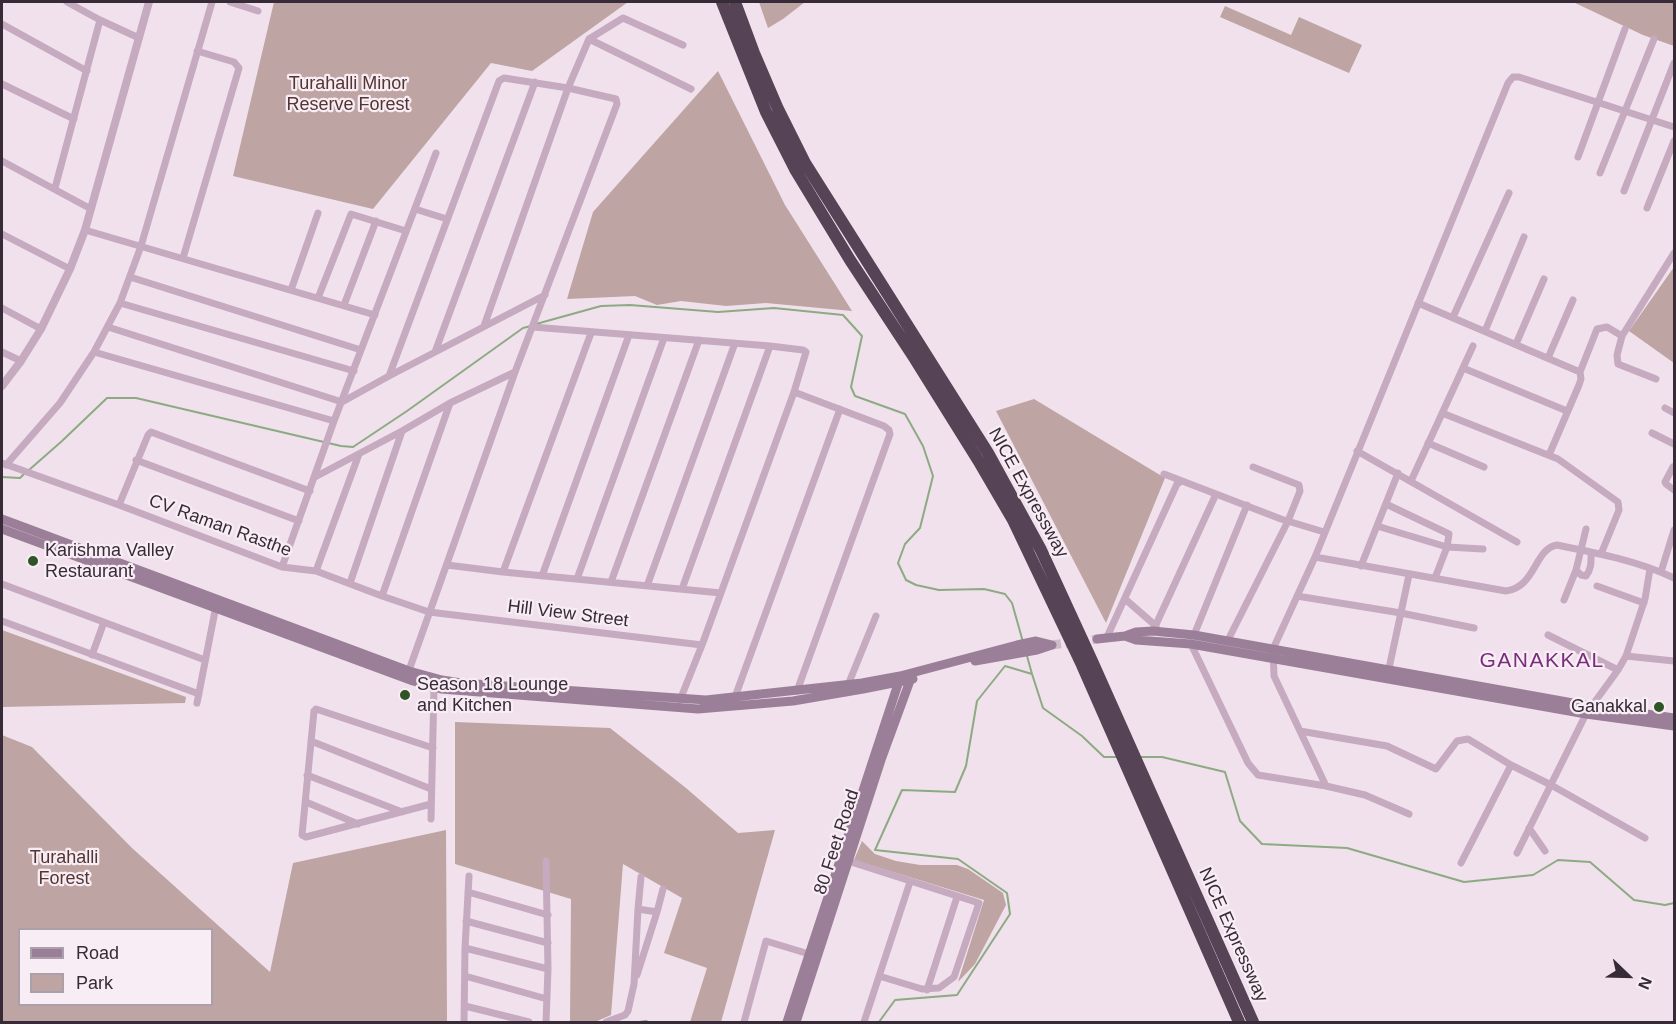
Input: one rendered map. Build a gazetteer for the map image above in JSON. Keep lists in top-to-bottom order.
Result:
{
  "streets": {
    "highway": ["NICE Expressway"],
    "main road": ["80 Feet Road"],
    "street": ["CV Raman Rasthe", "Hill View Street"]
  },
  "crossings": [
    ["CV Raman Rasthe", "Hill View Street"]
  ],
  "districts": ["GANAKKAL"],
  "parks": ["Turahalli Minor Reserve Forest", "Turahalli Forest"],
  "places": ["Karishma Valley Restaurant", "Season 18 Lounge and Kitchen", "Ganakkal"],
  "legend": ["Road", "Park"],
  "north": "bottom right"
}
